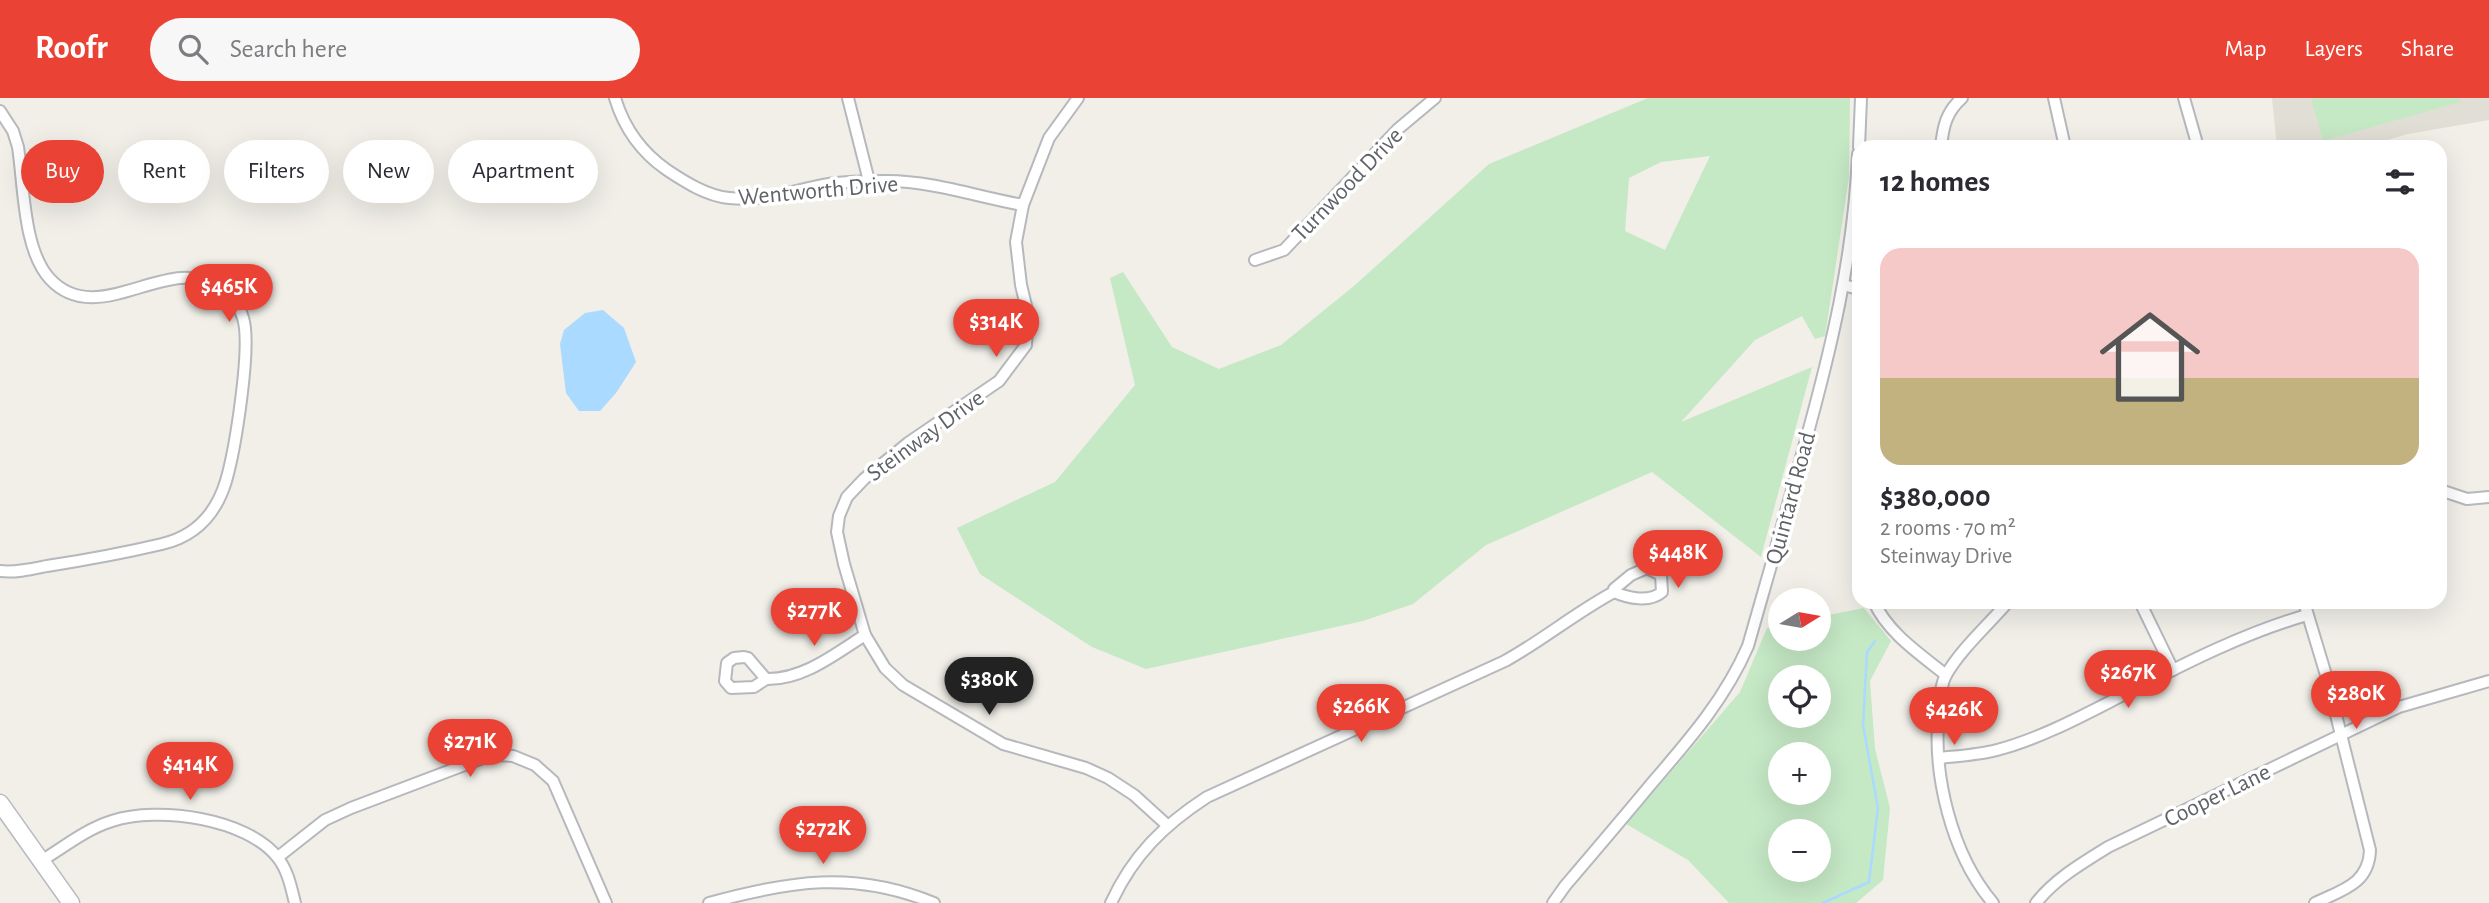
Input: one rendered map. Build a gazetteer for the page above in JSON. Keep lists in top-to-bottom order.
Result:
{
  "streets": {
    "street": [
      "Turnwood Drive",
      "Wentworth Drive",
      "Steinway Drive",
      "Quintard Road",
      "Cooper Lane"
    ]
  },
  "crossings": [
    ["Wentworth Drive", "Steinway Drive"]
  ],
  "north": "right",
  "page": {
    "header": "Roofr",
    "search": "Search here",
    "nav": ["Map", "Layers", "Share"],
    "chip": [
      "Buy",
      "Rent",
      "Filters",
      "New",
      "Apartment"
    ],
    "heading": "12 homes",
    "list": [
      {
        "name": "$380,000",
        "note": "2 rooms · 70 m² · Steinway Drive"
      }
    ],
    "price": [
      "$465K",
      "$314K",
      "$448K",
      "$277K",
      "$267K",
      "$380K",
      "$280K",
      "$266K",
      "$426K",
      "$271K",
      "$414K",
      "$272K"
    ],
    "map_buttons": ["+", "−"]
  }
}
